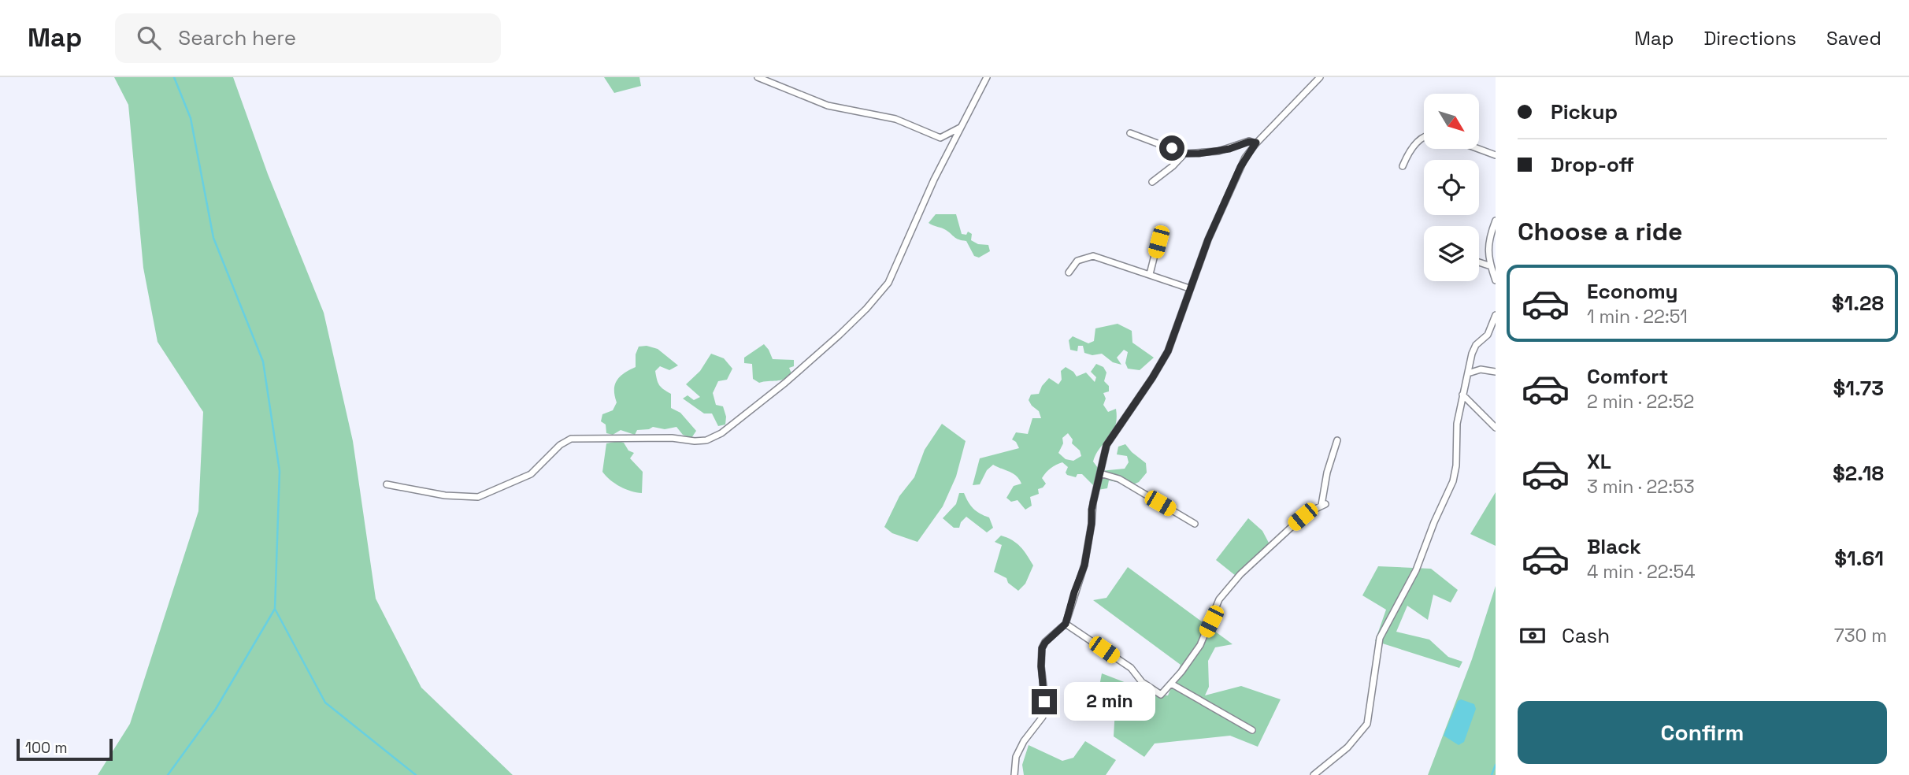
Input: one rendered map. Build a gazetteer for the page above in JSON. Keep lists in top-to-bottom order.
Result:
{
  "scale_bar": "100 m",
  "north": "bottom right",
  "page": {
    "header": "Map",
    "search": "Search here",
    "nav": ["Map", "Directions", "Saved"],
    "banner": ["Pickup", "Drop-off"],
    "heading": "Choose a ride",
    "list": [
      {
        "name": "Economy",
        "note": "1 min · 22:51",
        "value": "$1.28"
      },
      {
        "name": "Comfort",
        "note": "2 min · 22:52",
        "value": "$1.73"
      },
      {
        "name": "XL",
        "note": "3 min · 22:53",
        "value": "$2.18"
      },
      {
        "name": "Black",
        "note": "4 min · 22:54",
        "value": "$1.61"
      }
    ],
    "pay": ["Cash", "730 m"],
    "bubble": "2 min",
    "buttons": "Confirm",
    "scale": "100 m"
  }
}
